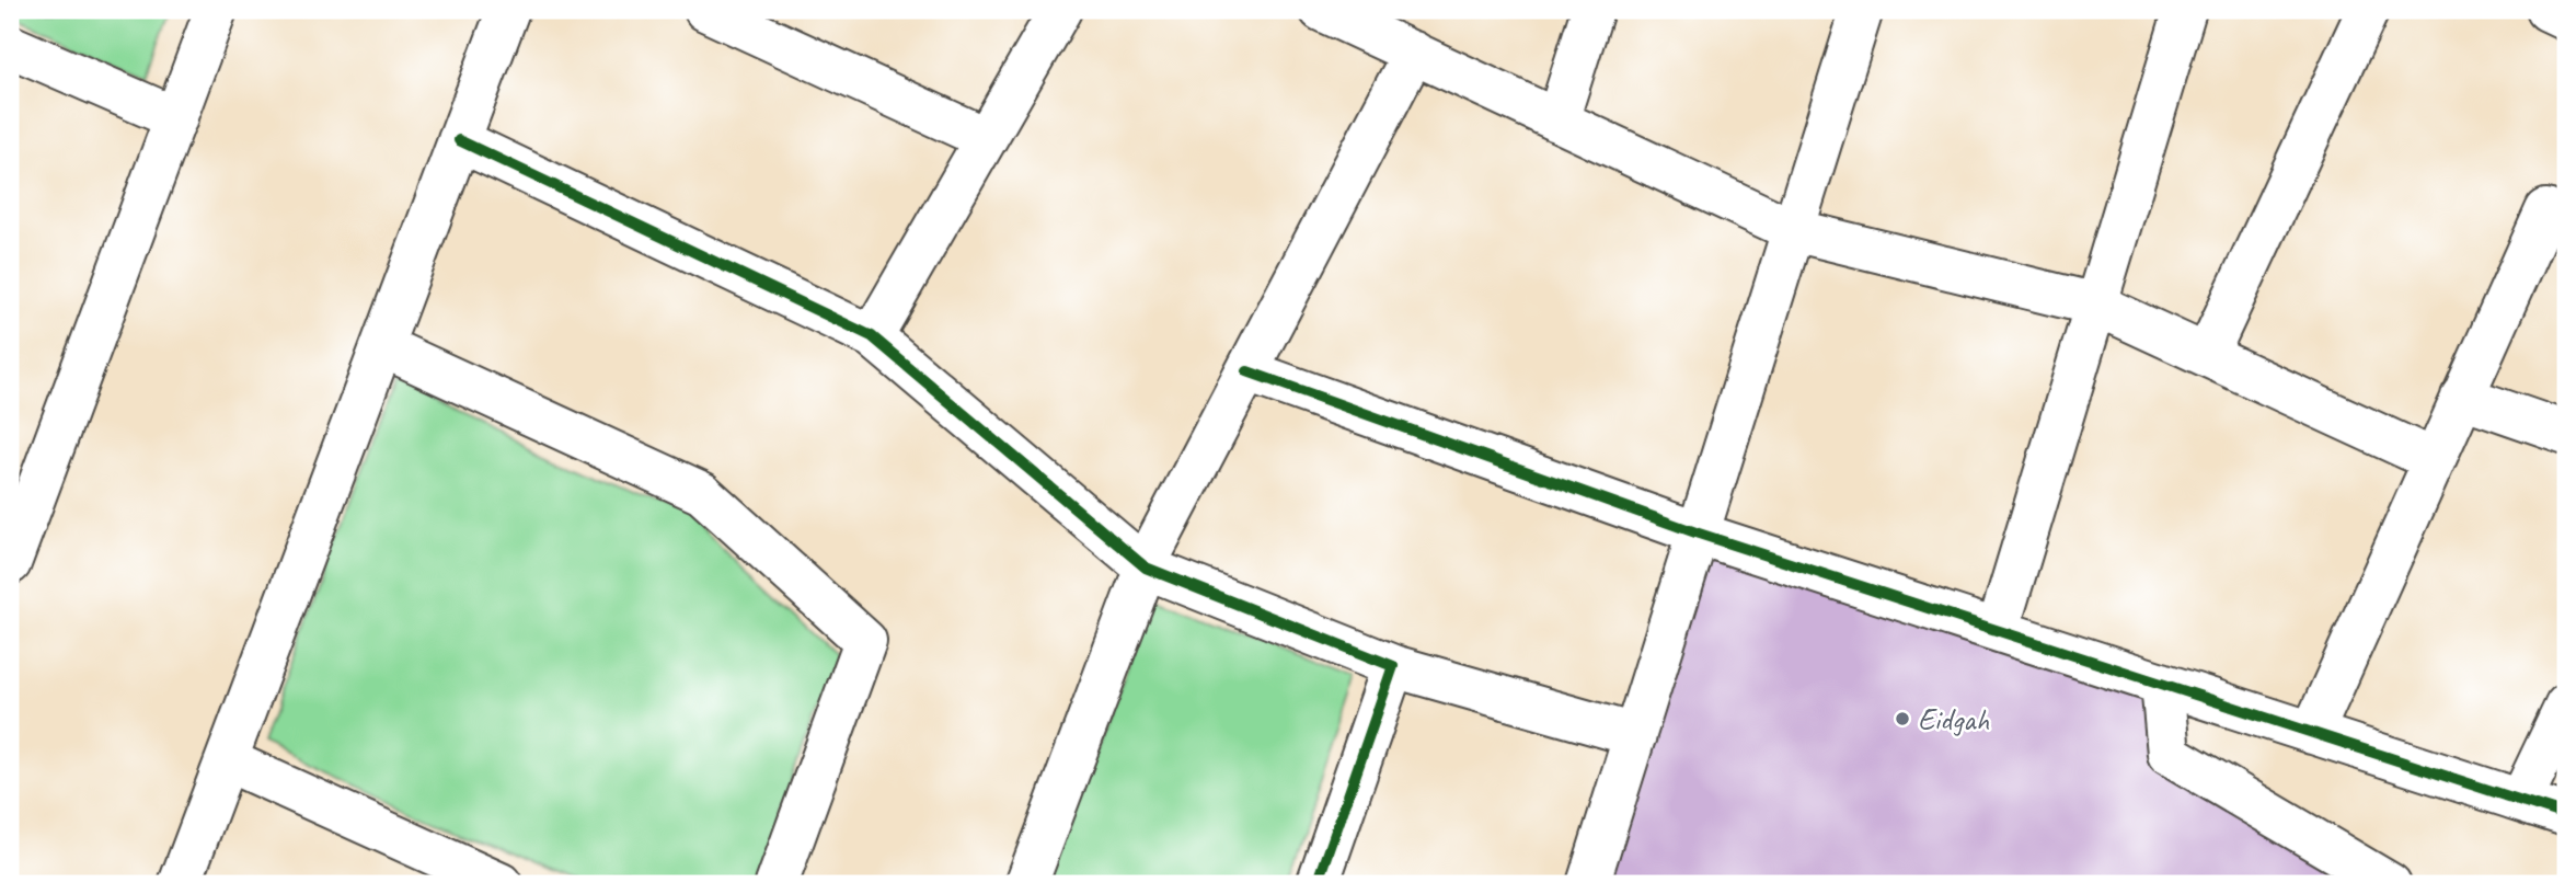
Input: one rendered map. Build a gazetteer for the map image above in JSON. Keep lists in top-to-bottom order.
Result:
{
  "places": ["Eidgah"]
}
